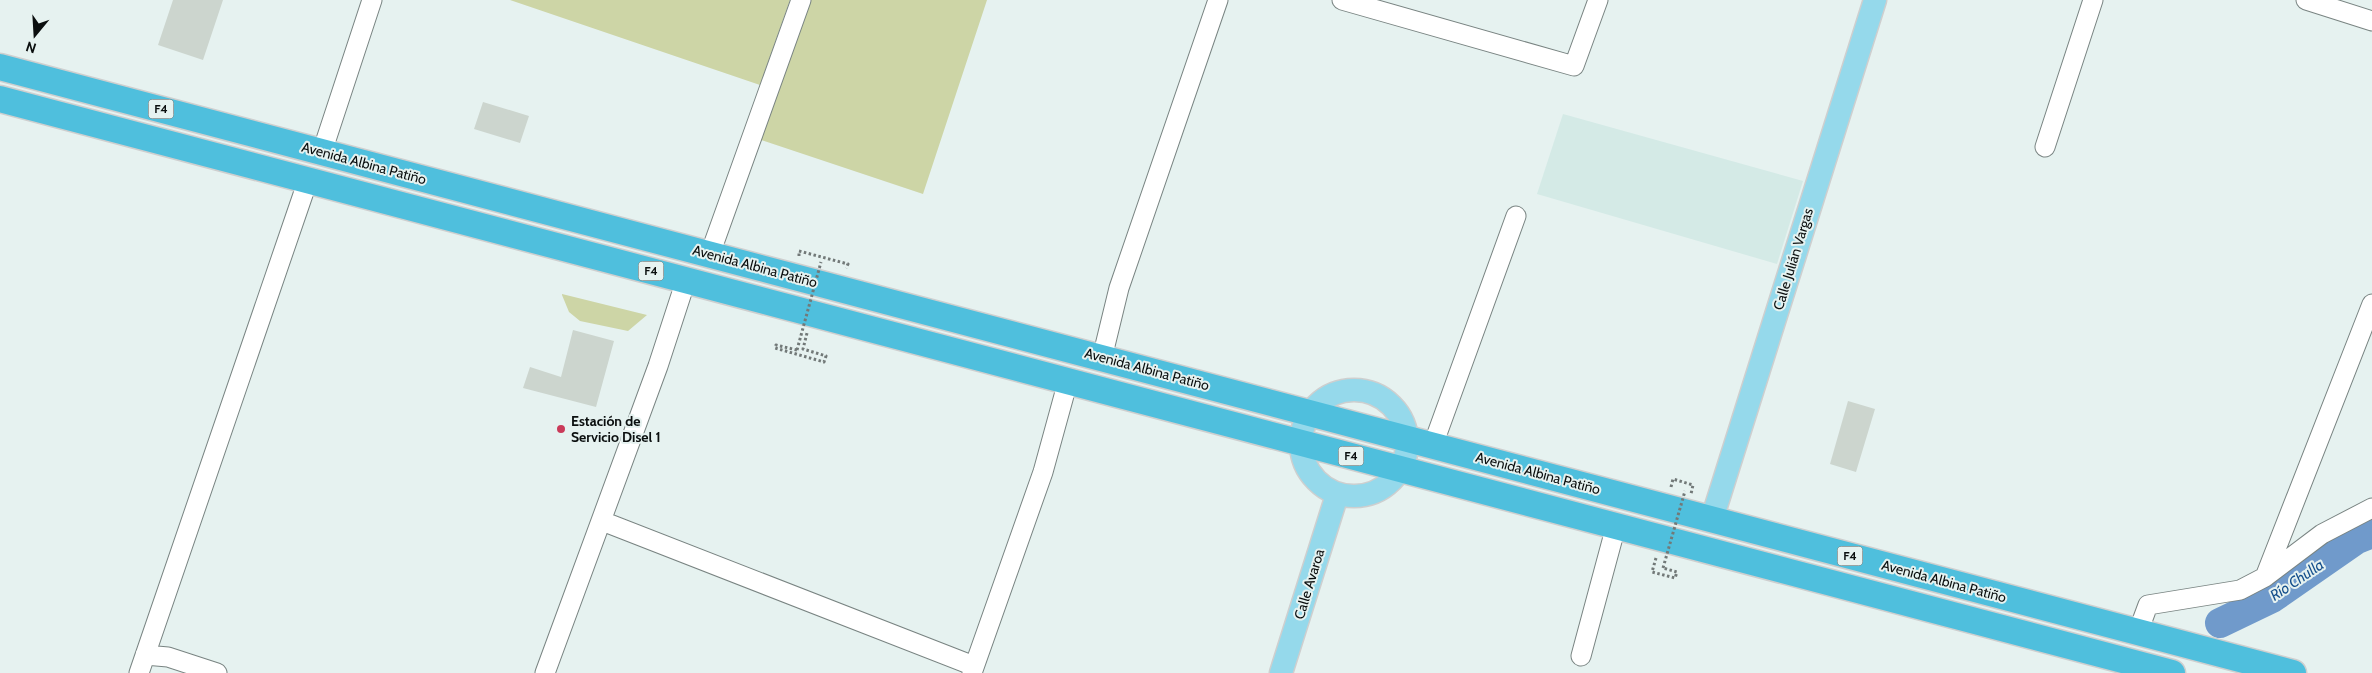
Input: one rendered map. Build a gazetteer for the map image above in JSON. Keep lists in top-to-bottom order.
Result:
{
  "streets": {
    "highway": ["F4", "Avenida Albina Patiño"],
    "main road": ["Calle Julián Vargas", "Calle Avaroa"]
  },
  "crossings": [
    ["Avenida Albina Patiño", "Calle Julián Vargas"]
  ],
  "water": ["Río Chulla"],
  "places": ["Estación de Servicio Disel 1"],
  "north": "bottom"
}
